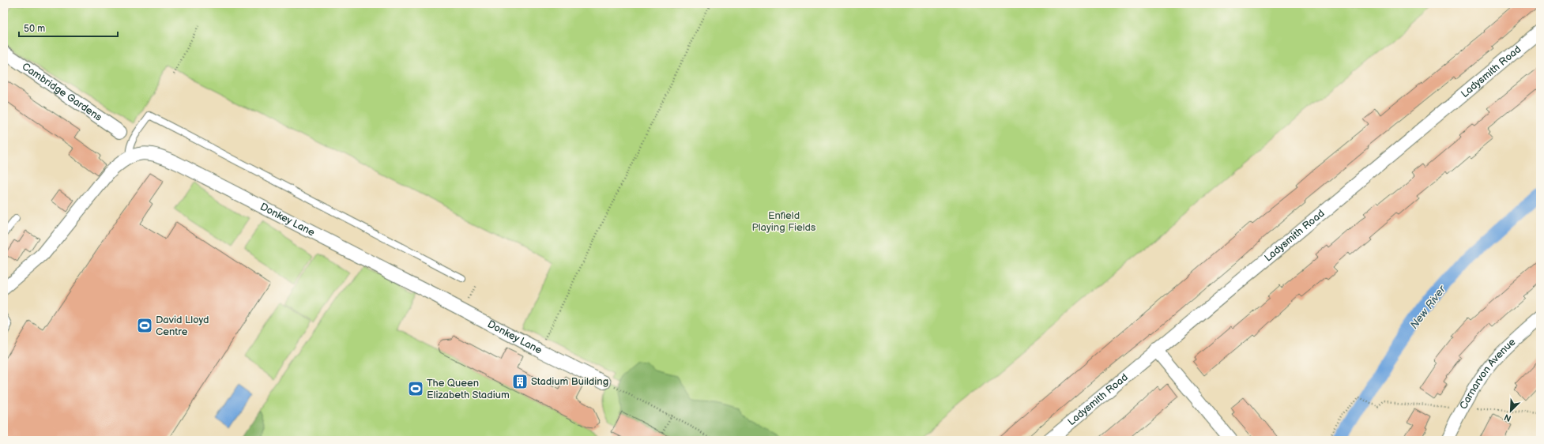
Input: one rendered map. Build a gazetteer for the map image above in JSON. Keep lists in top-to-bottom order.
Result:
{
  "streets": {
    "street": [
      "Ladysmith Road",
      "Cambridge Gardens",
      "Donkey Lane",
      "Carnarvon Avenue"
    ]
  },
  "water": ["New River"],
  "parks": ["Enfield Playing Fields"],
  "places": {
    "sports": ["David Lloyd Centre", "The Queen Elizabeth Stadium"],
    "building": ["Stadium Building"]
  },
  "scale_bar": "50 m",
  "north": "bottom left"
}
